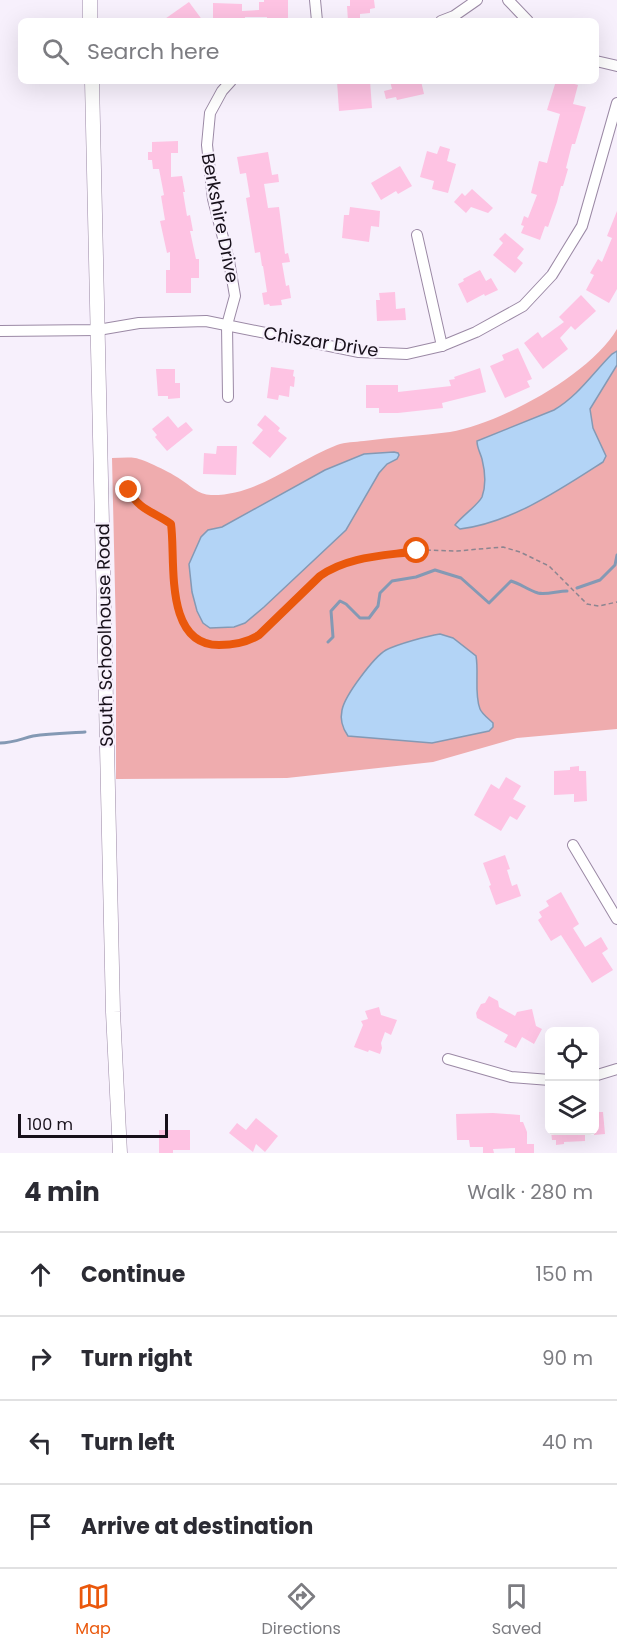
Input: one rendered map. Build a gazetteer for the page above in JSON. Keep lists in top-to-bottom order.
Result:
{
  "streets": {
    "street": ["Berkshire Drive", "Chiszar Drive", "South Schoolhouse Road"]
  },
  "crossings": [
    ["Berkshire Drive", "Chiszar Drive"],
    ["Chiszar Drive", "South Schoolhouse Road"]
  ],
  "scale_bar": "100 m",
  "page": {
    "search": "Search here",
    "scale": "100 m",
    "heading": ["4 min", "Walk · 280 m"],
    "list": [
      ["Continue", "150 m"],
      ["Turn right", "90 m"],
      ["Turn left", "40 m"],
      "Arrive at destination"
    ],
    "nav": ["Map", "Directions", "Saved"]
  }
}
